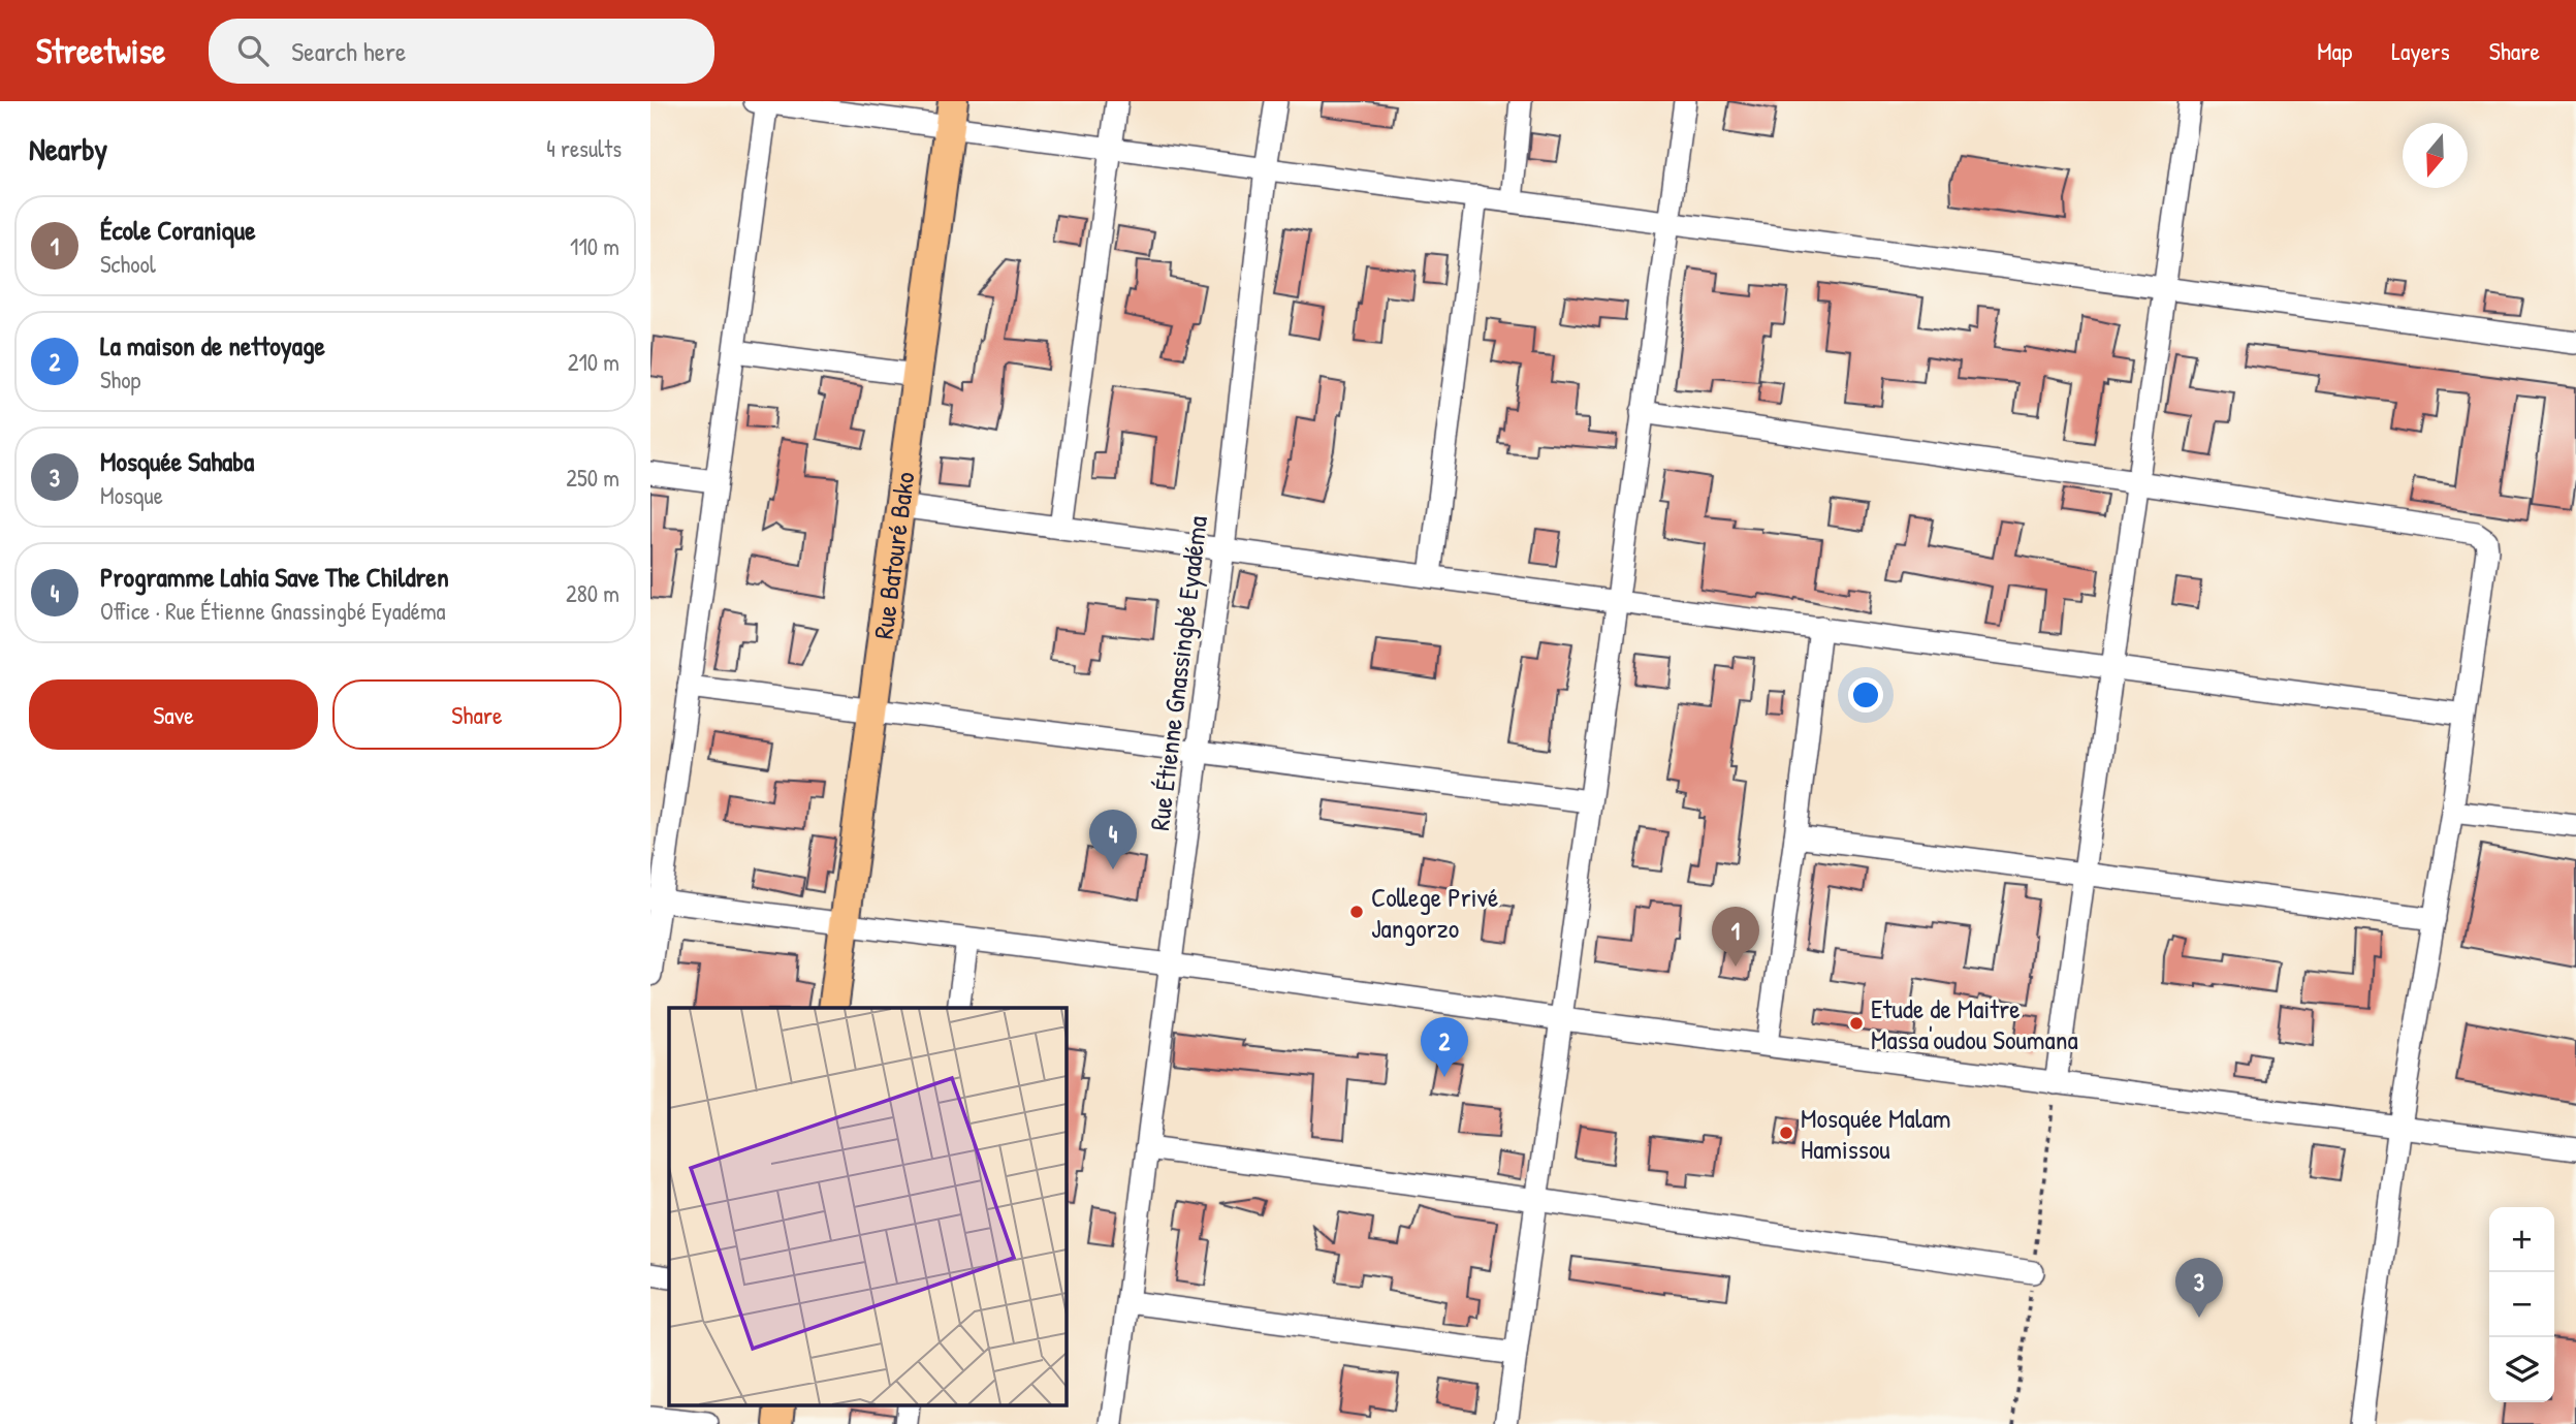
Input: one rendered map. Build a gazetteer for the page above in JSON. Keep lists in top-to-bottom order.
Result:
{
  "streets": {
    "main road": ["Rue Batouré Bako"],
    "street": ["Rue Étienne Gnassingbé Eyadéma"]
  },
  "places": ["College Privé Jangorzo", "Etude de Maitre Massa'oudou Soumana", "Mosquée Malam Hamissou"],
  "north": "bottom",
  "page": {
    "header": "Streetwise",
    "search": "Search here",
    "nav": ["Map", "Layers", "Share"],
    "heading": ["Nearby", "4 results"],
    "list": [
      {
        "mark": "1",
        "name": "École Coranique",
        "note": "School",
        "value": "110 m"
      },
      {
        "mark": "2",
        "name": "La maison de nettoyage",
        "note": "Shop",
        "value": "210 m"
      },
      {
        "mark": "3",
        "name": "Mosquée Sahaba",
        "note": "Mosque",
        "value": "250 m"
      },
      {
        "mark": "4",
        "name": "Programme Lahia Save The Children",
        "note": "Office · Rue Étienne Gnassingbé Eyadéma",
        "value": "280 m"
      }
    ],
    "buttons": ["Save", "Share"],
    "pins": [
      "4",
      "1",
      "2",
      "3"
    ],
    "map_buttons": ["+", "−"]
  }
}
